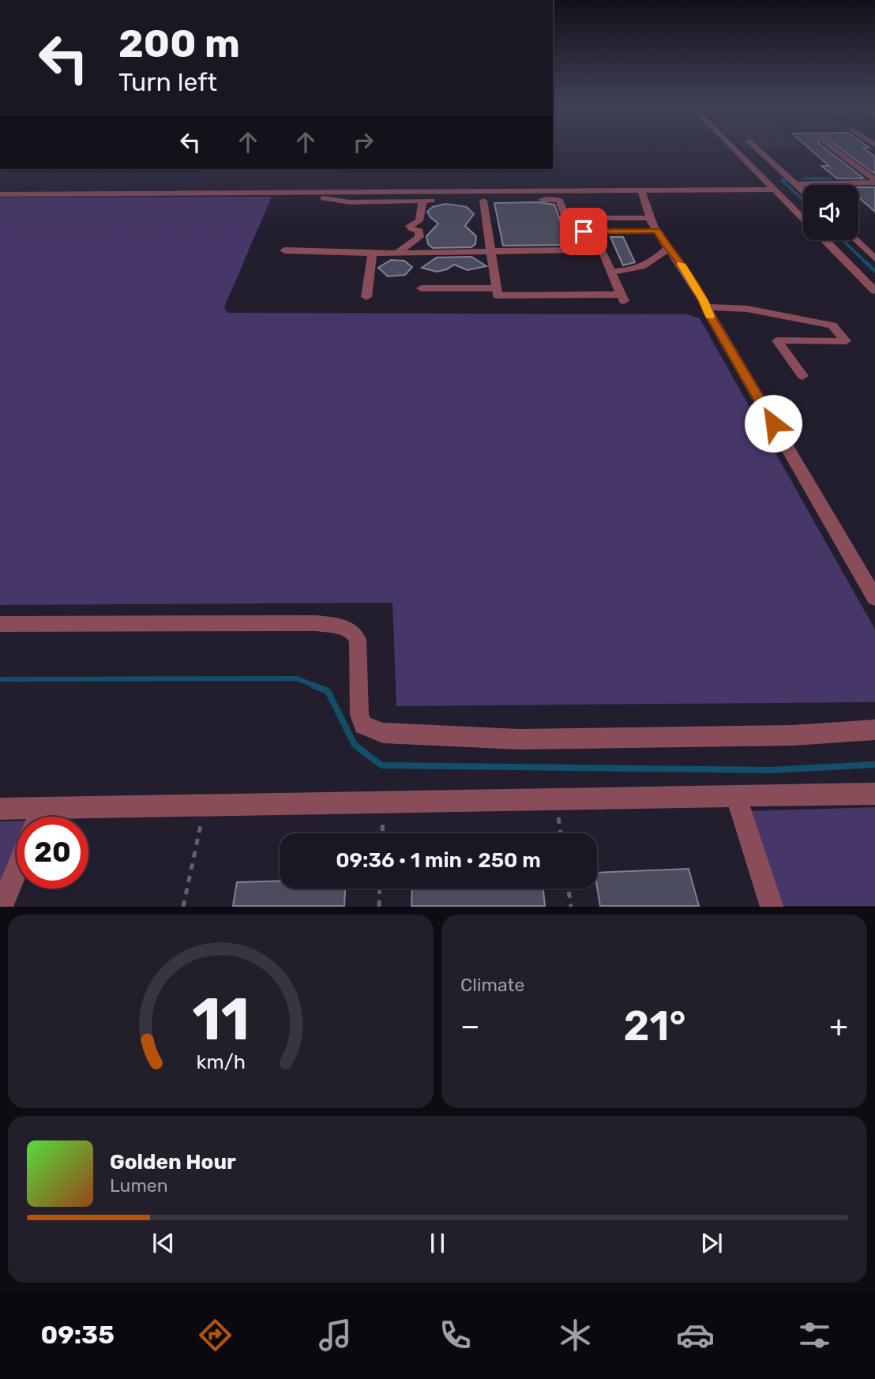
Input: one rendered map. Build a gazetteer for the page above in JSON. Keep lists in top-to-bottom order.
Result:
{
  "page": {
    "turn": ["200 m", "Turn left"],
    "limit": "20",
    "trip": "09:36 · 1 min · 250 m",
    "tile": "Climate",
    "heat": ["−", "21°", "+"],
    "song": ["Golden Hour", "Lumen"],
    "tabs": "09:35",
    "gauge": ["11", "km/h"]
  }
}
